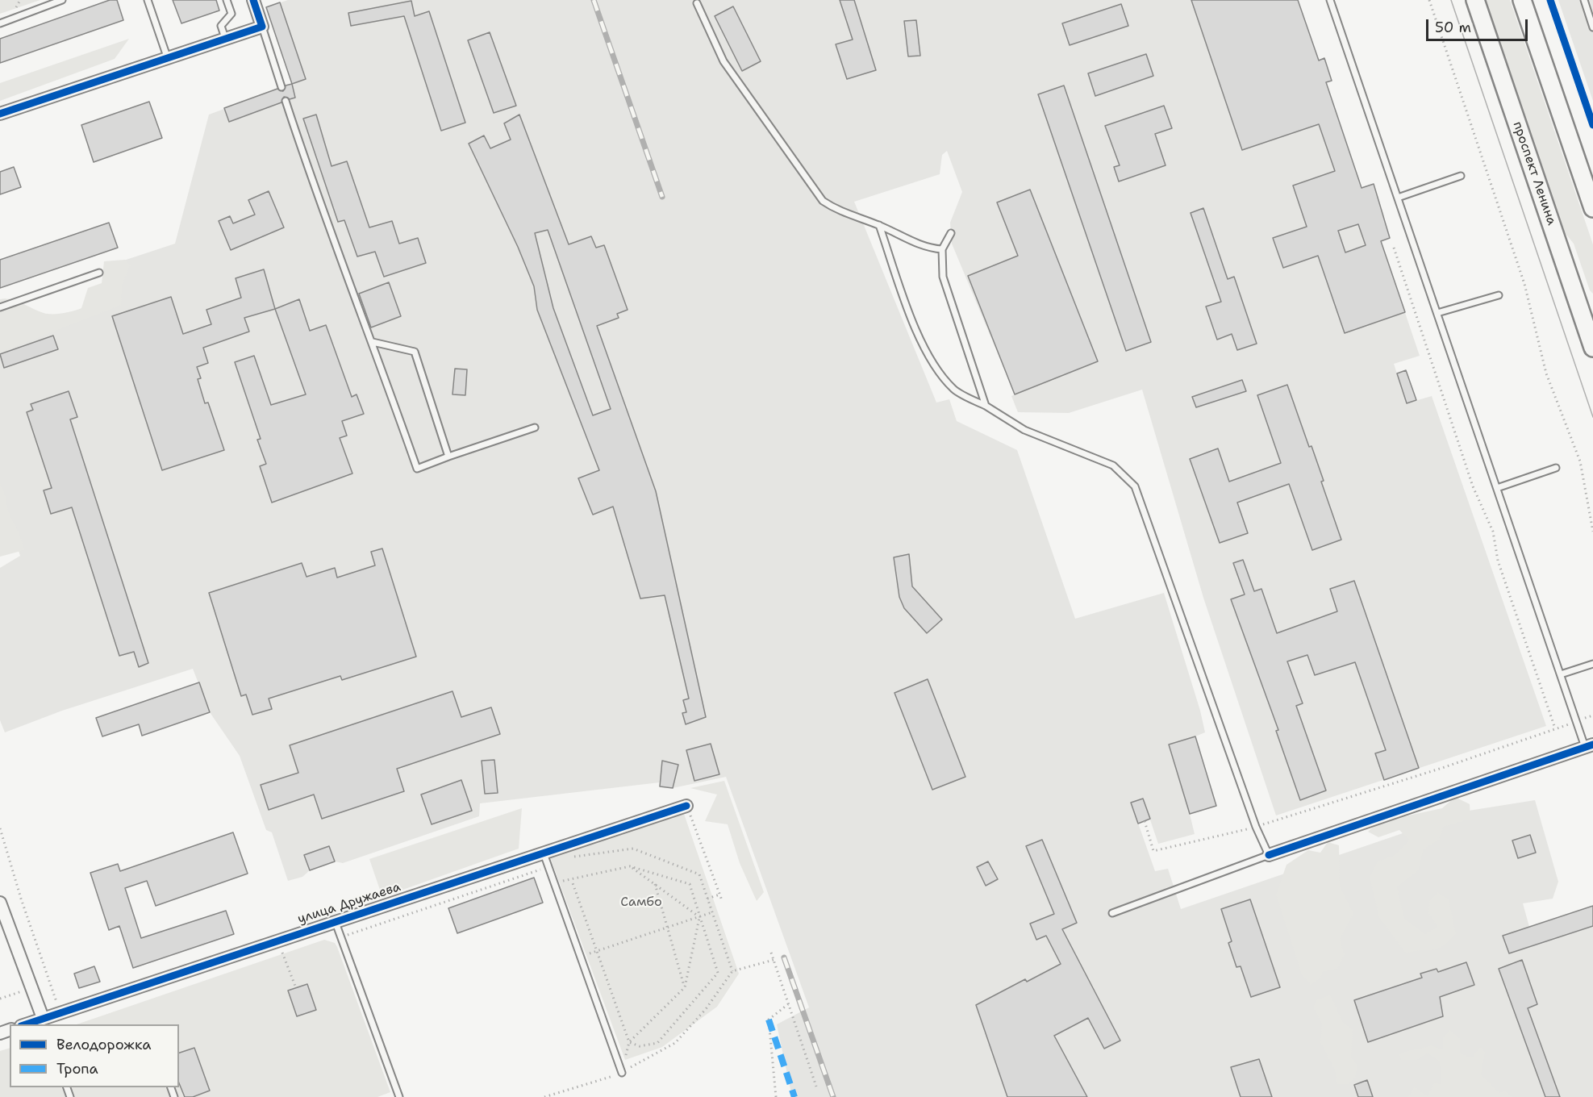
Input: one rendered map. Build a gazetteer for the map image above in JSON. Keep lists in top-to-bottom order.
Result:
{
  "streets": {
    "main road": ["проспект Ленина"],
    "street": ["улица Дружаева"]
  },
  "parks": ["Самбо"],
  "legend": ["Велодорожка", "Тропа"],
  "scale_bar": "50 m"
}
